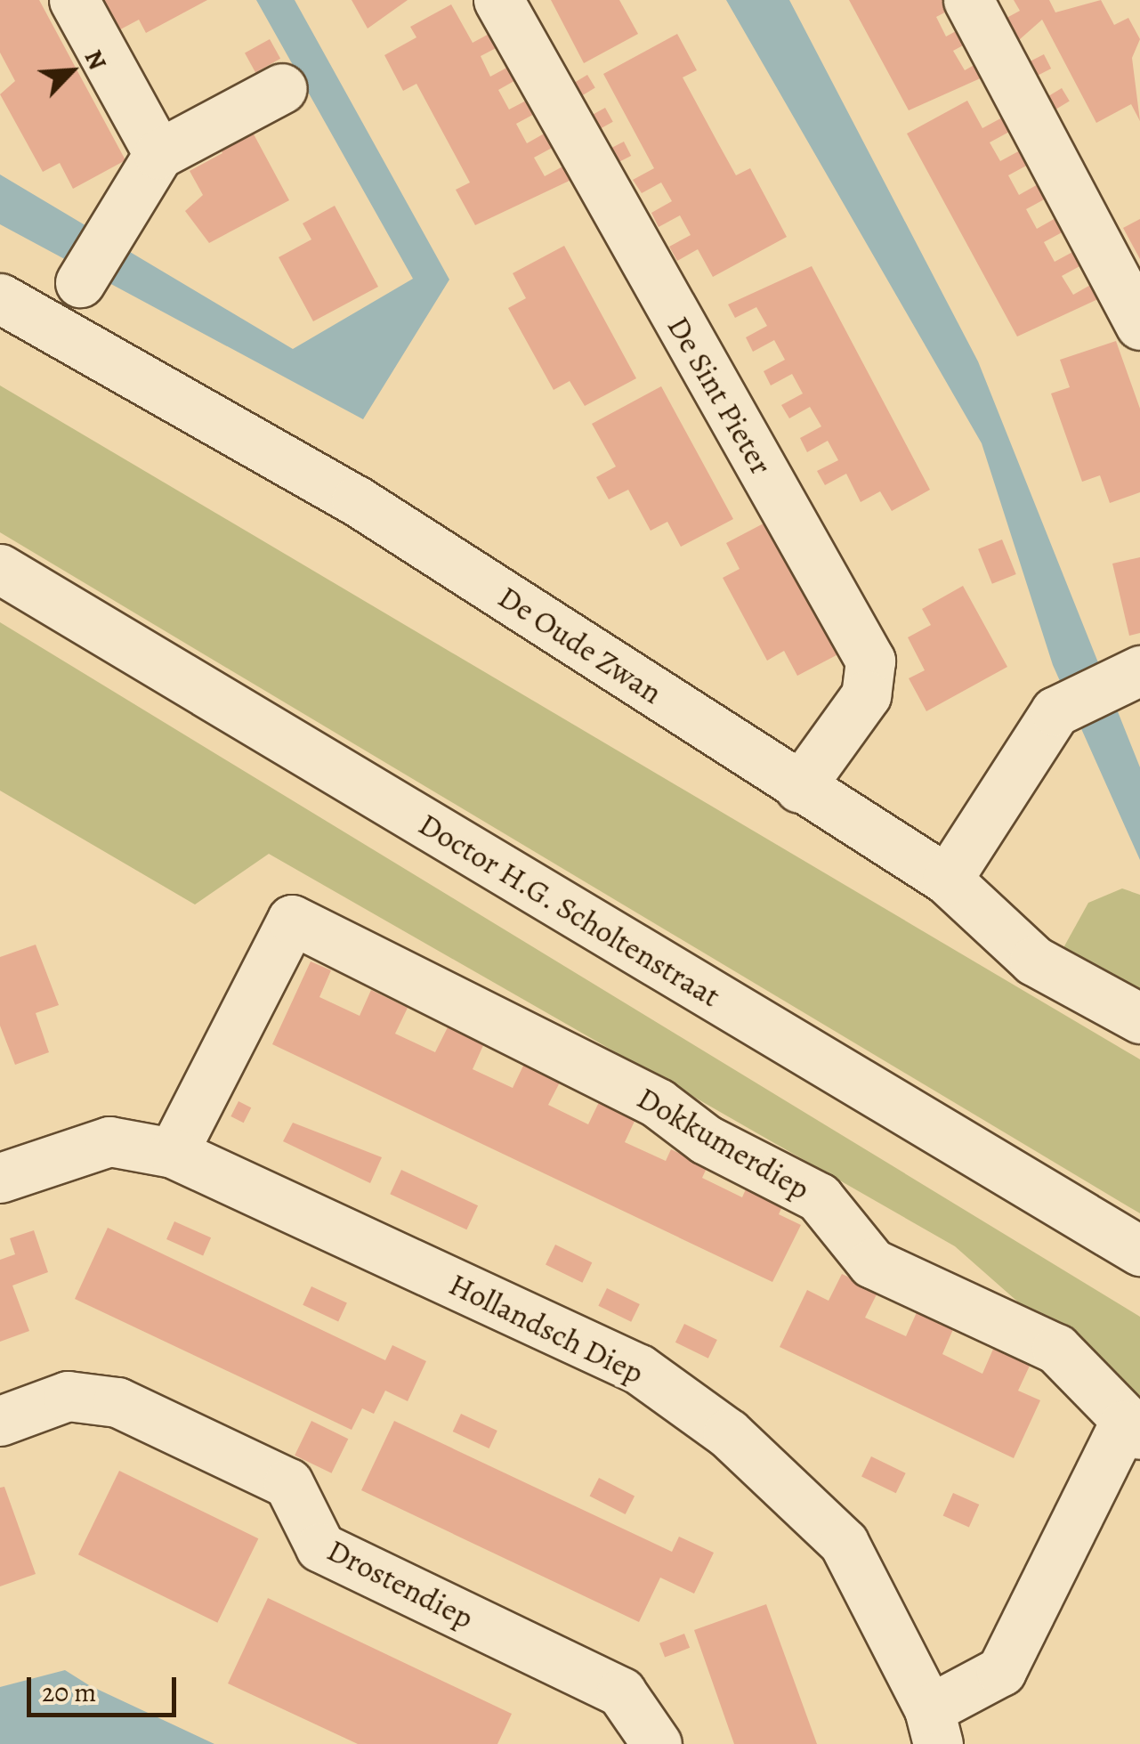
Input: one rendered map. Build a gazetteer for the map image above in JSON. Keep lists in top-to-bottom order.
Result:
{
  "streets": {
    "street": [
      "De Sint Pieter",
      "De Oude Zwan",
      "Doctor H.G. Scholtenstraat",
      "Dokkumerdiep",
      "Hollandsch Diep",
      "Drostendiep"
    ]
  },
  "crossings": [
    ["De Sint Pieter", "De Oude Zwan"],
    ["Dokkumerdiep", "Hollandsch Diep"]
  ],
  "scale_bar": "20 m",
  "north": "top right"
}
